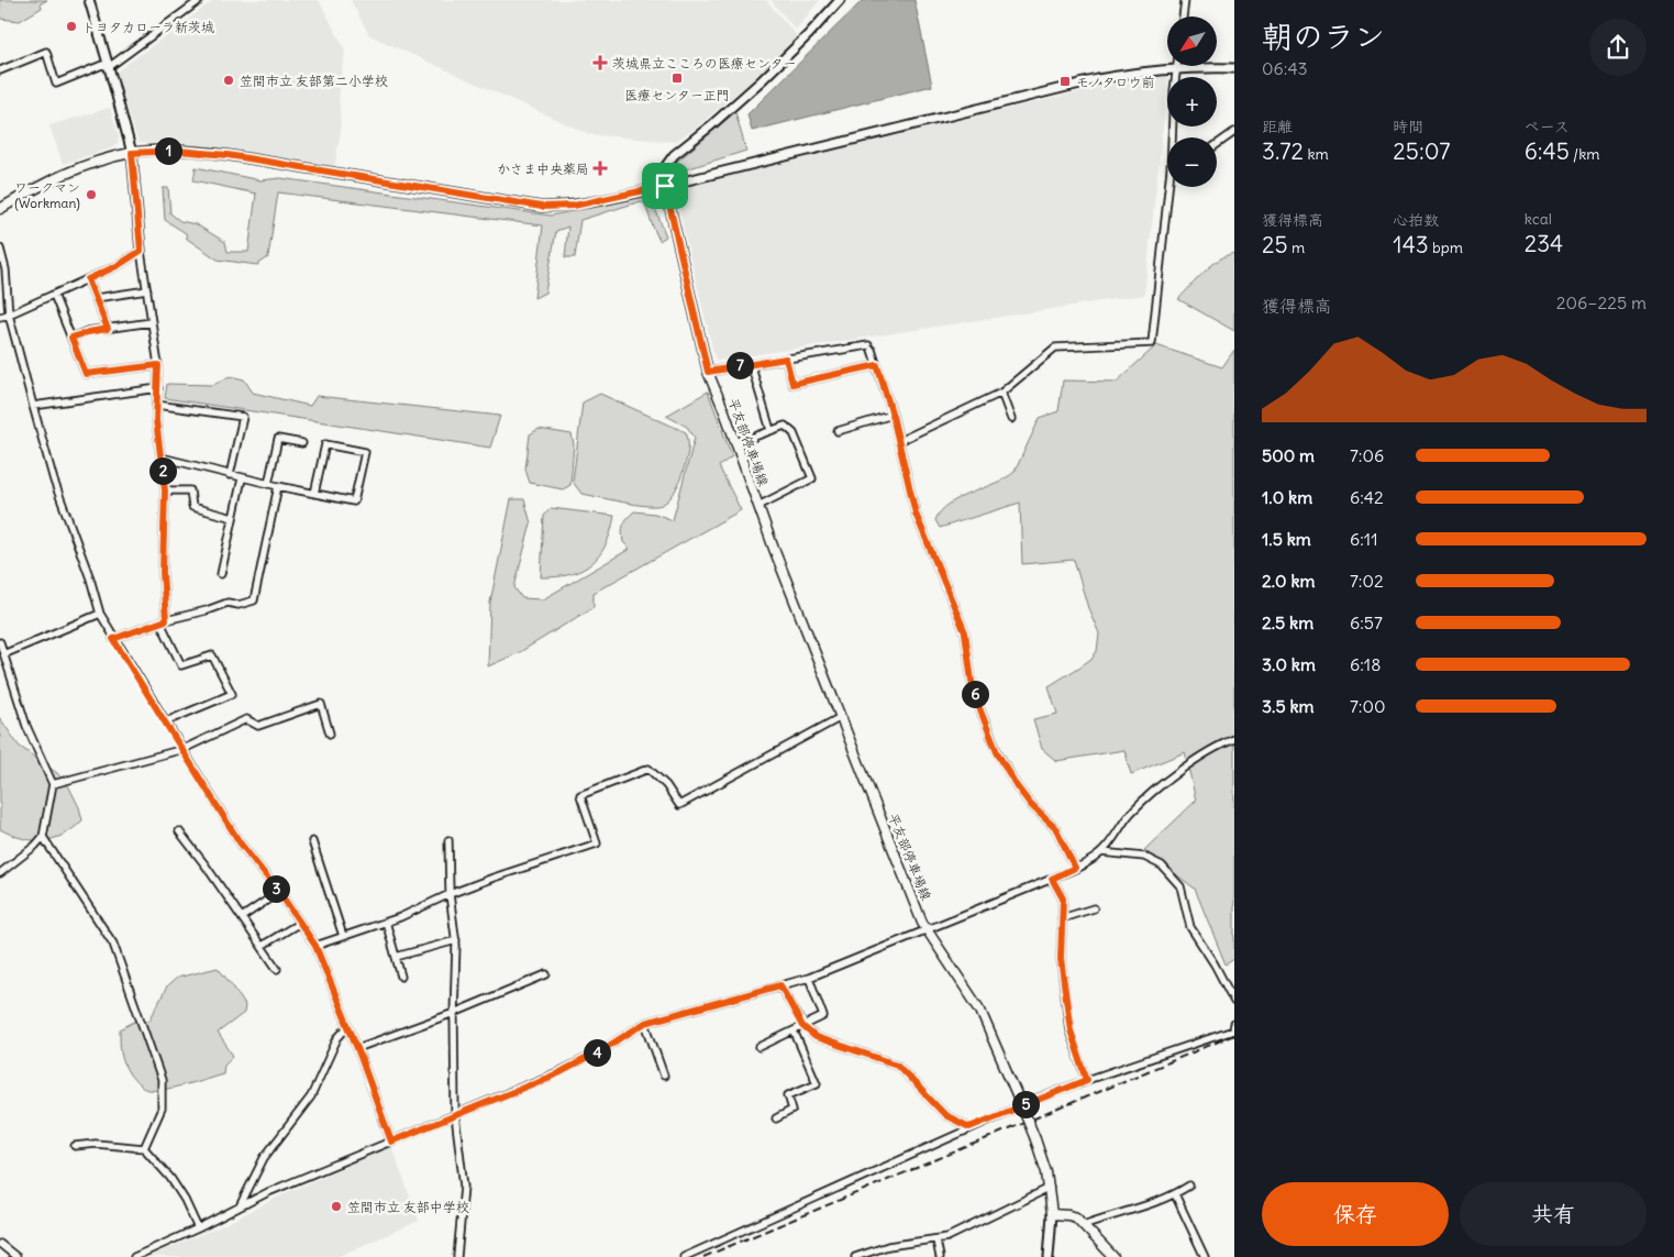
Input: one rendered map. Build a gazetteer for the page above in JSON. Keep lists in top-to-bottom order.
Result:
{
  "streets": {
    "main road": ["平友部停車場線"]
  },
  "places": {
    "other": [
      "トヨタカローラ新茨城",
      "笠間市立 友部第二小学校",
      "ワークマン (Workman)",
      "笠間市立 友部中学校"
    ],
    "health": ["茨城県立こころの医療センター", "かさま中央薬局"],
    "transit": ["医療センター正門", "モノタロウ前"]
  },
  "north": "bottom left",
  "page": {
    "heading": ["朝のラン", "06:43"],
    "map_buttons": ["+", "−"],
    "stats": [
      ["距離", "3.72 km"],
      ["時間", "25:07"],
      ["ペース", "6:45 /km"],
      ["獲得標高", "25 m"],
      ["心拍数", "143 bpm"],
      ["kcal", "234"]
    ],
    "pins": [
      "1",
      "7",
      "2",
      "6",
      "3",
      "4",
      "5"
    ],
    "chart": ["獲得標高", "206–225 m"],
    "list": [
      {
        "name": "500 m",
        "note": "7:06"
      },
      {
        "name": "1.0 km",
        "note": "6:42"
      },
      {
        "name": "1.5 km",
        "note": "6:11"
      },
      {
        "name": "2.0 km",
        "note": "7:02"
      },
      {
        "name": "2.5 km",
        "note": "6:57"
      },
      {
        "name": "3.0 km",
        "note": "6:18"
      },
      {
        "name": "3.5 km",
        "note": "7:00"
      }
    ],
    "buttons": ["保存", "共有"]
  }
}
